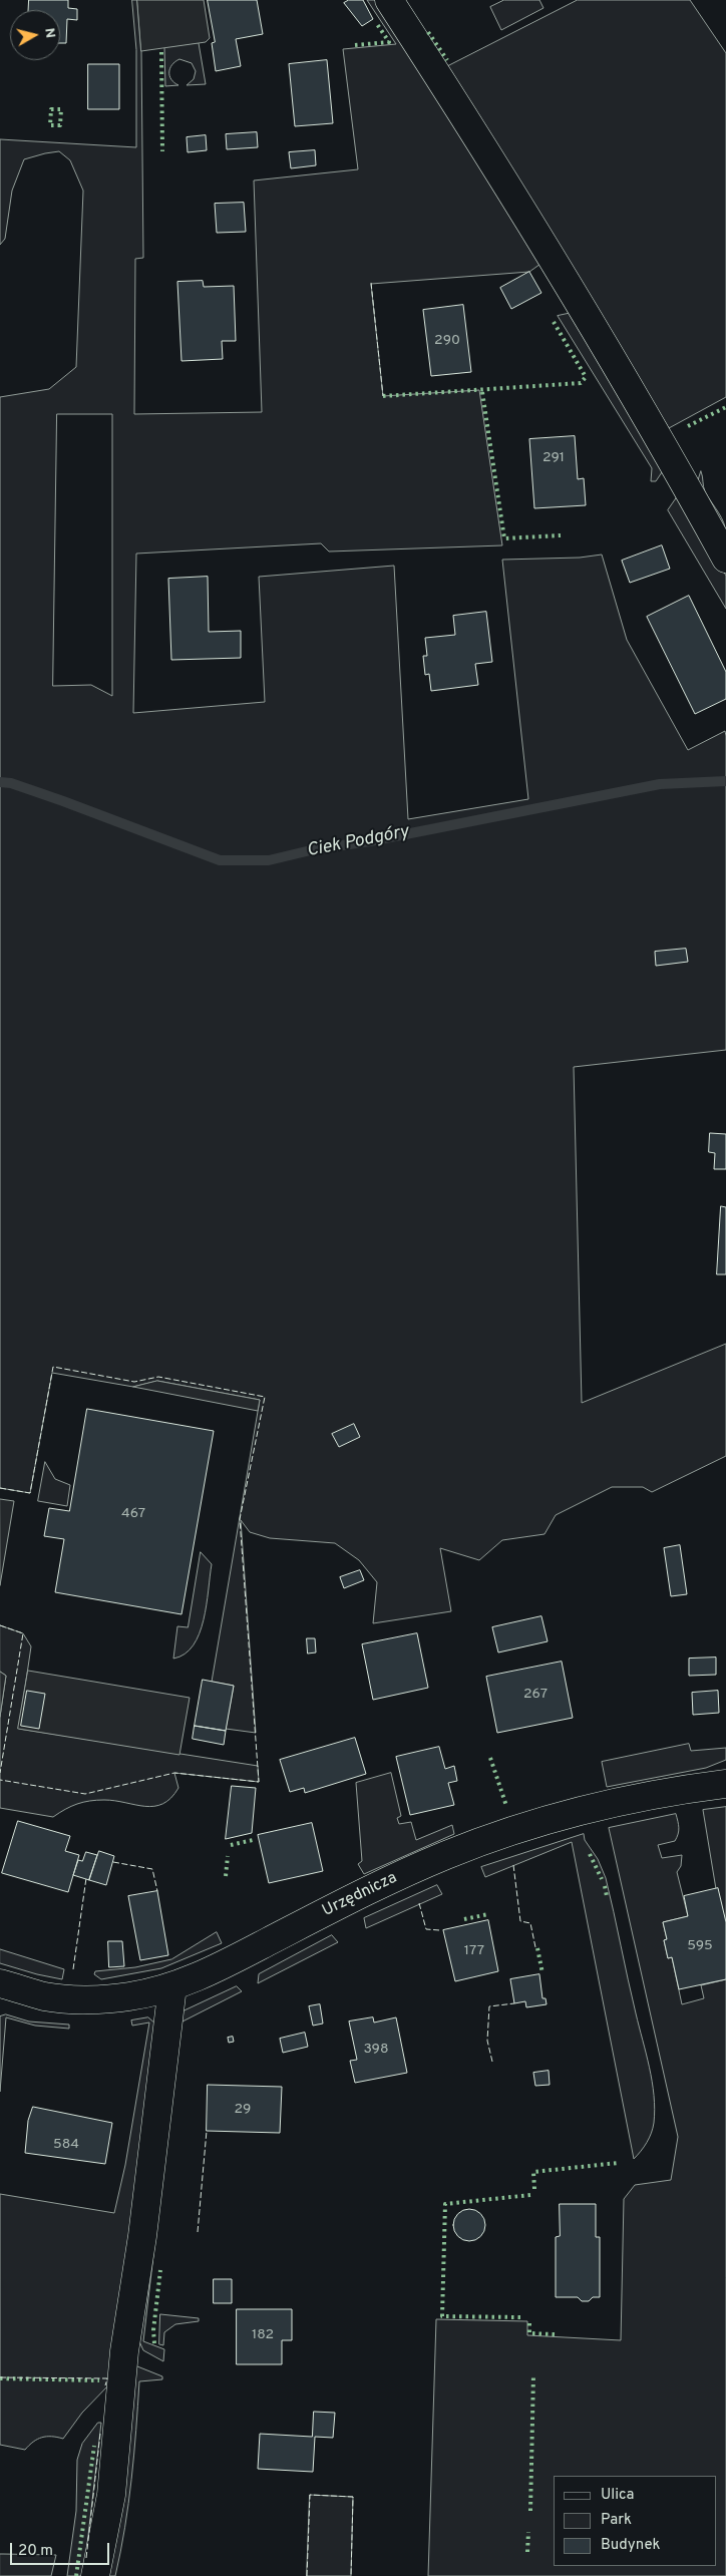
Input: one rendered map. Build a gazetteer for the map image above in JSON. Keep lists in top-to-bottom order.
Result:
{
  "streets": {
    "street": ["Urzędnicza"]
  },
  "water": ["Ciek Podgóry"],
  "house_numbers": [
    "290",
    "291",
    "467",
    "267",
    "595",
    "177",
    "398",
    "29",
    "584",
    "182"
  ],
  "legend": ["Ulica", "Park", "Budynek"],
  "scale_bar": "20 m",
  "north": "right"
}
